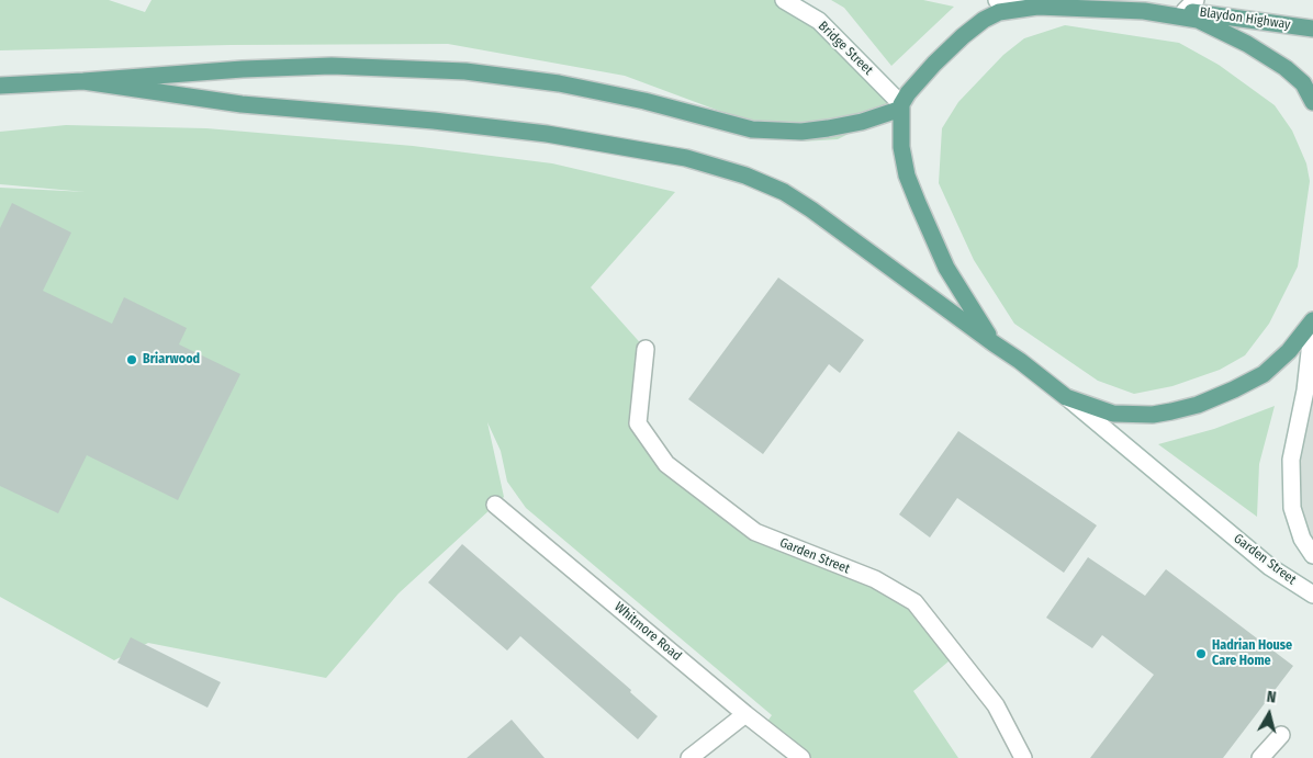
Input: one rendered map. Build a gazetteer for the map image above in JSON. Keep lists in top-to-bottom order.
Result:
{
  "streets": {
    "main road": ["Blaydon Highway"],
    "street": ["Bridge Street", "Garden Street", "Whitmore Road"]
  },
  "places": ["Briarwood", "Hadrian House Care Home"],
  "north": "top"
}
